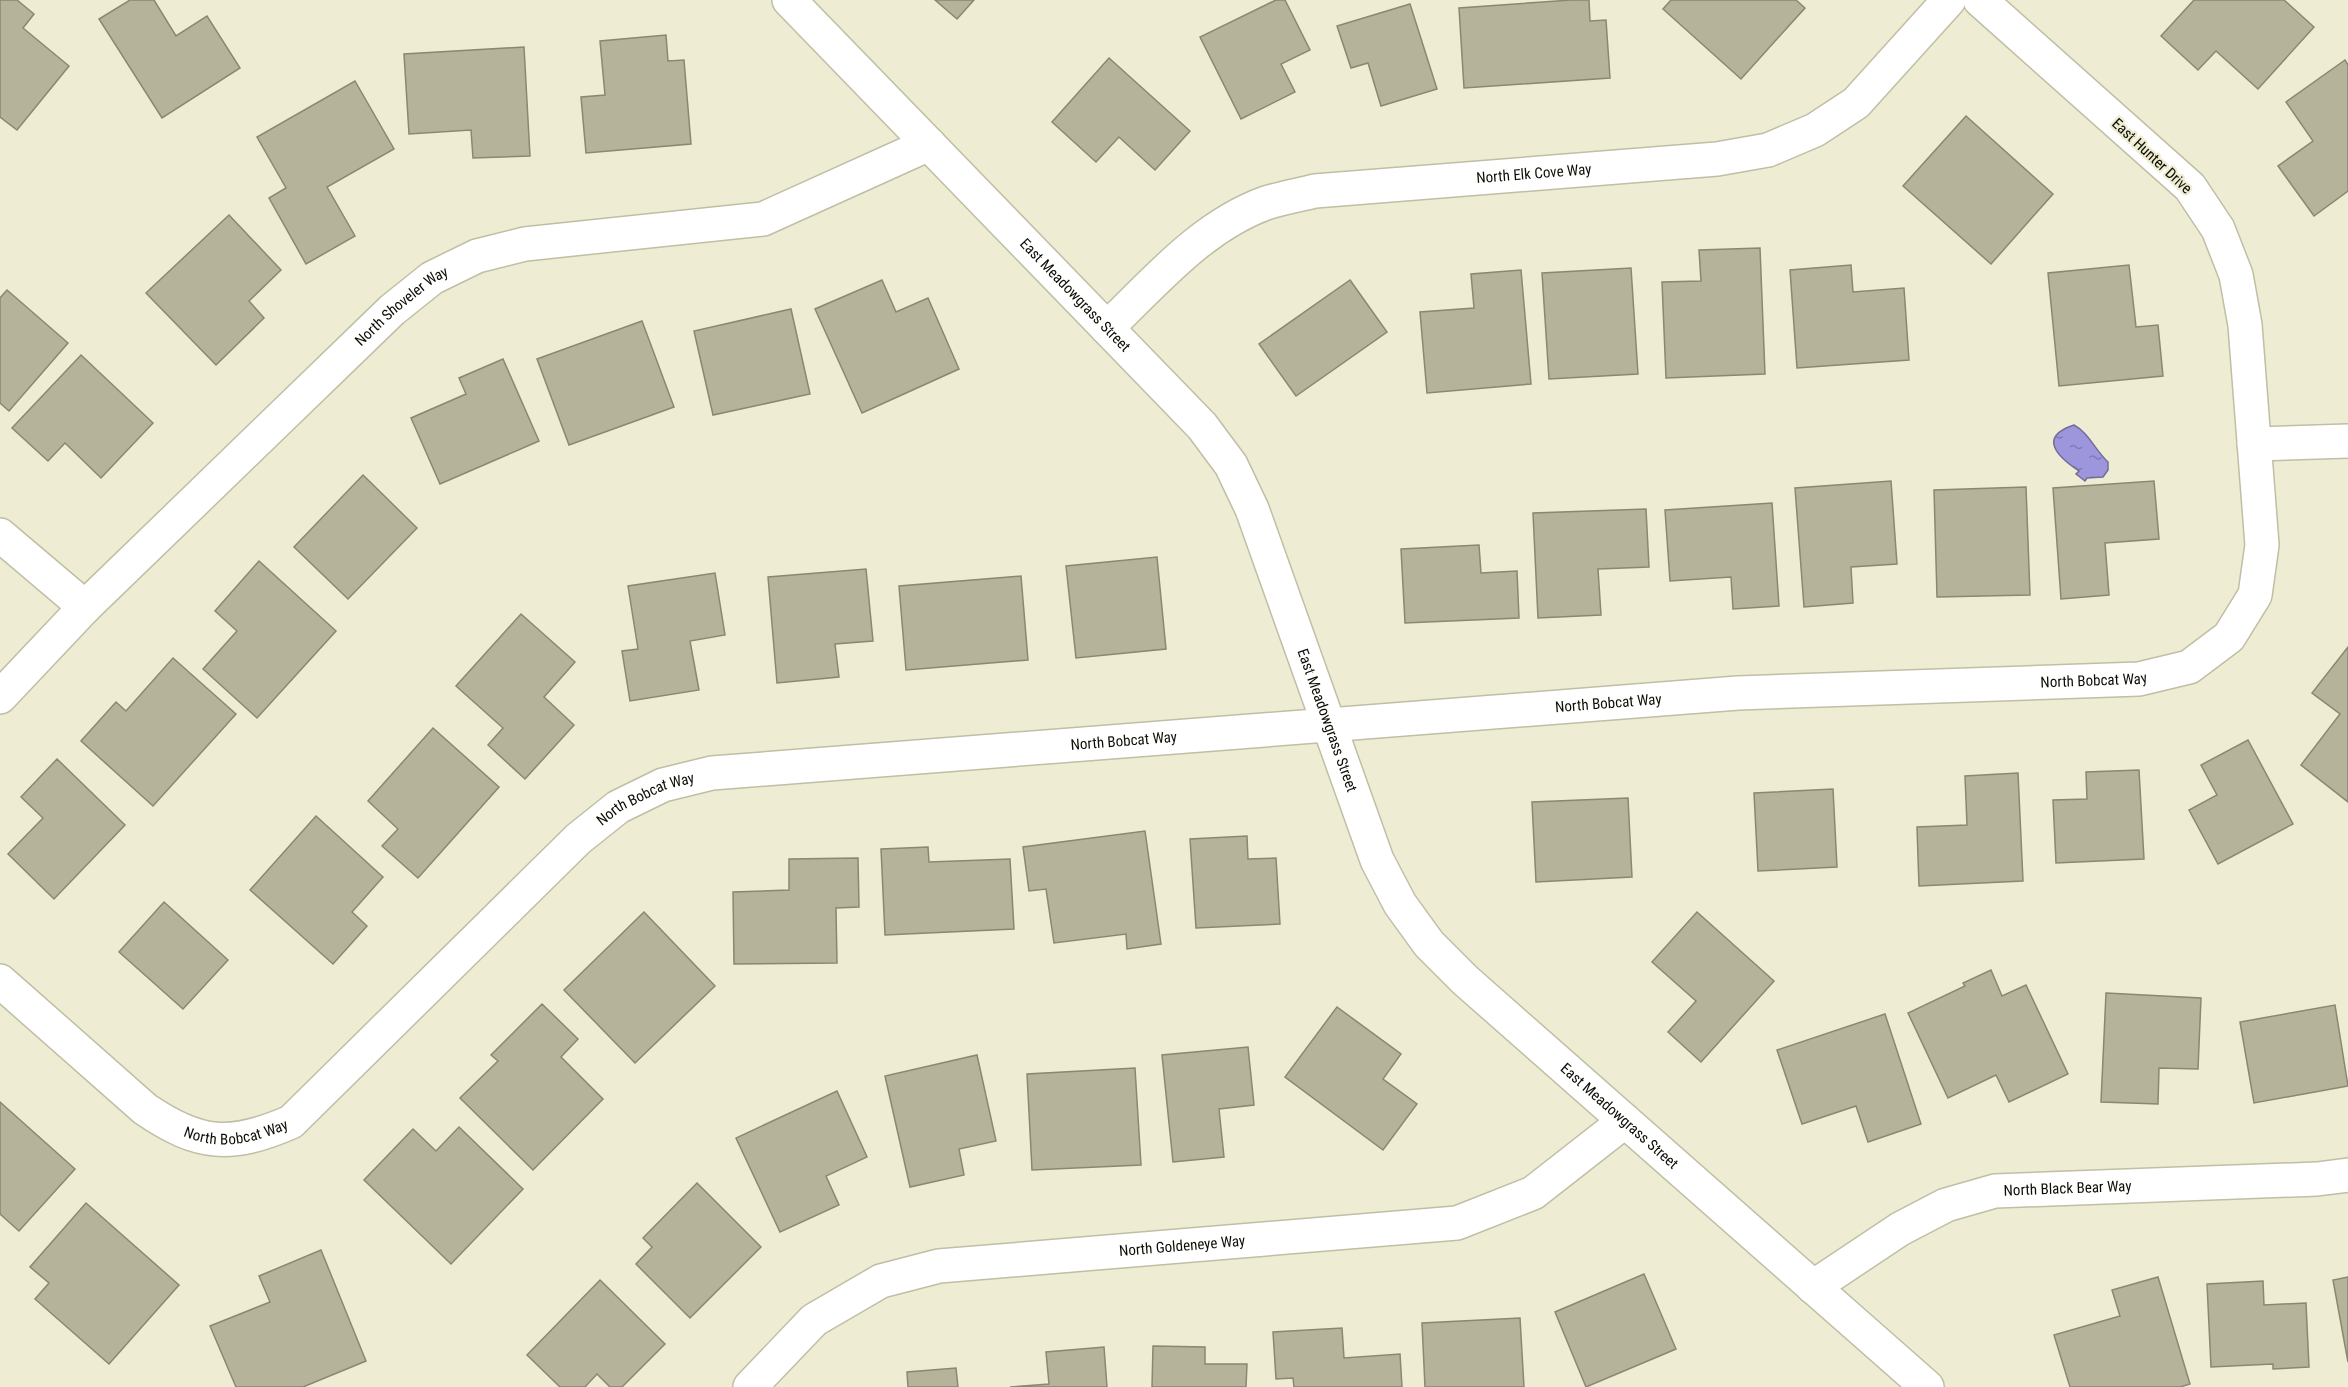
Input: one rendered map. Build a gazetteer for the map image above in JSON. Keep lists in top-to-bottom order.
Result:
{
  "streets": {
    "street": [
      "East Hunter Drive",
      "North Elk Cove Way",
      "East Meadowgrass Street",
      "North Shoveler Way",
      "North Bobcat Way",
      "North Black Bear Way",
      "North Goldeneye Way"
    ]
  },
  "crossings": [
    ["East Hunter Drive", "North Bobcat Way"],
    ["North Elk Cove Way", "East Meadowgrass Street"],
    ["East Meadowgrass Street", "North Shoveler Way"],
    ["East Meadowgrass Street", "North Bobcat Way"],
    ["East Meadowgrass Street", "North Black Bear Way"],
    ["East Meadowgrass Street", "North Goldeneye Way"]
  ]
}
